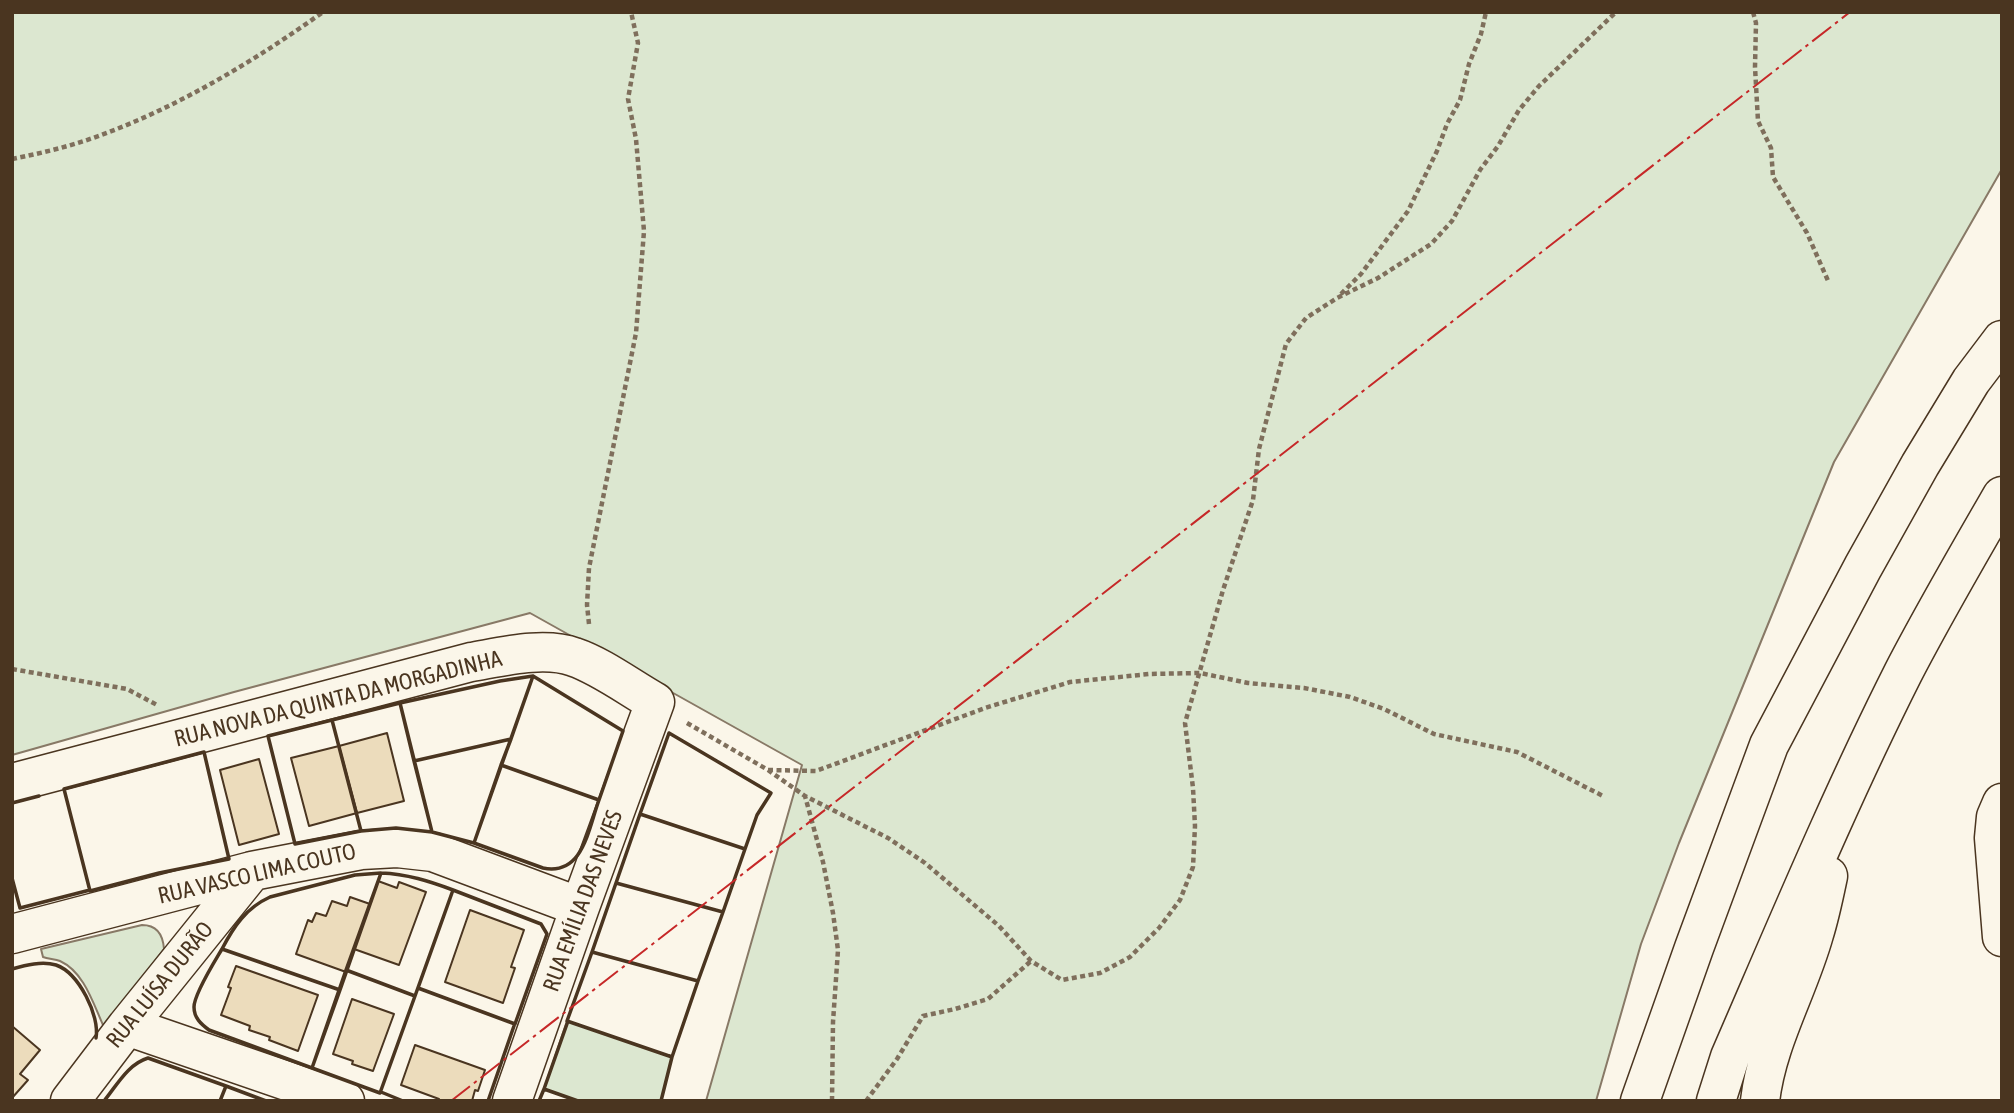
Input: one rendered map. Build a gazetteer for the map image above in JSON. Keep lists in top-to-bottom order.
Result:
{
  "streets": {
    "main road": [
      "RUA NOVA DA QUINTA DA MORGADINHA",
      "RUA VASCO LIMA COUTO",
      "RUA EMÍLIA DAS NEVES",
      "RUA LUÍSA DURÃO"
    ]
  },
  "crossings": [
    ["RUA NOVA DA QUINTA DA MORGADINHA", "RUA EMÍLIA DAS NEVES"],
    ["RUA VASCO LIMA COUTO", "RUA EMÍLIA DAS NEVES"],
    ["RUA VASCO LIMA COUTO", "RUA LUÍSA DURÃO"]
  ]
}
